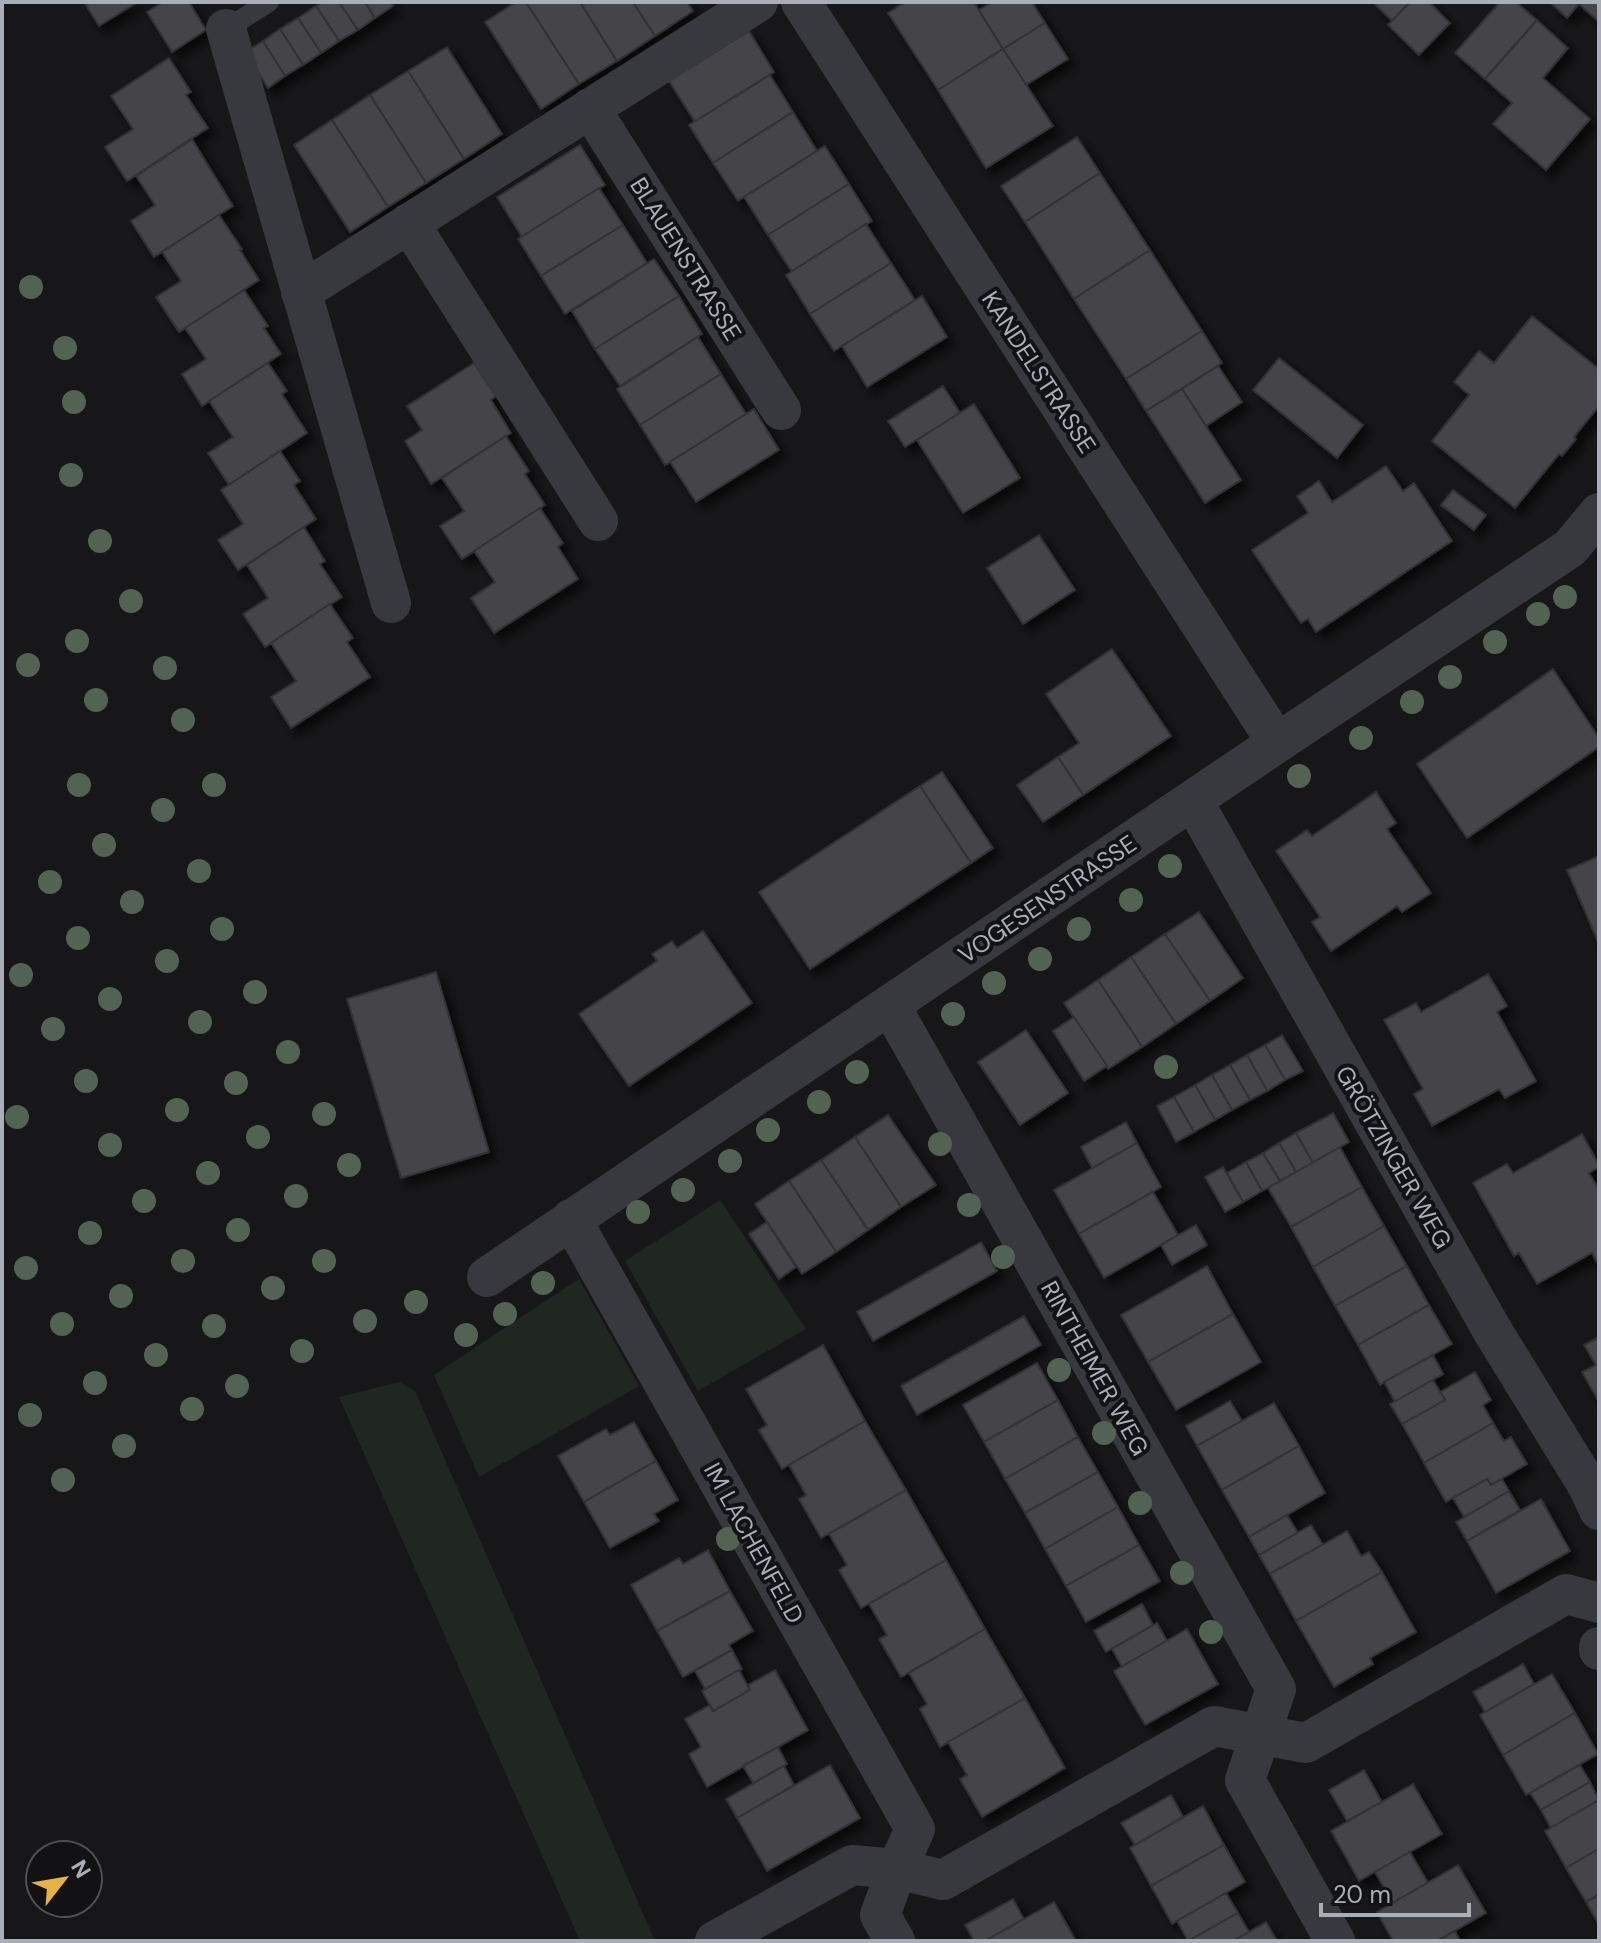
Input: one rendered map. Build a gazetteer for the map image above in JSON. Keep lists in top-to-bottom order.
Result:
{
  "streets": {
    "street": [
      "BLAUENSTRASSE",
      "KANDELSTRASSE",
      "VOGESENSTRASSE",
      "GRÖTZINGER WEG",
      "RINTHEIMER WEG",
      "IM LACHENFELD"
    ]
  },
  "crossings": [
    ["KANDELSTRASSE", "VOGESENSTRASSE"],
    ["VOGESENSTRASSE", "GRÖTZINGER WEG"],
    ["VOGESENSTRASSE", "RINTHEIMER WEG"],
    ["VOGESENSTRASSE", "IM LACHENFELD"]
  ],
  "scale_bar": "20 m",
  "north": "top right"
}
